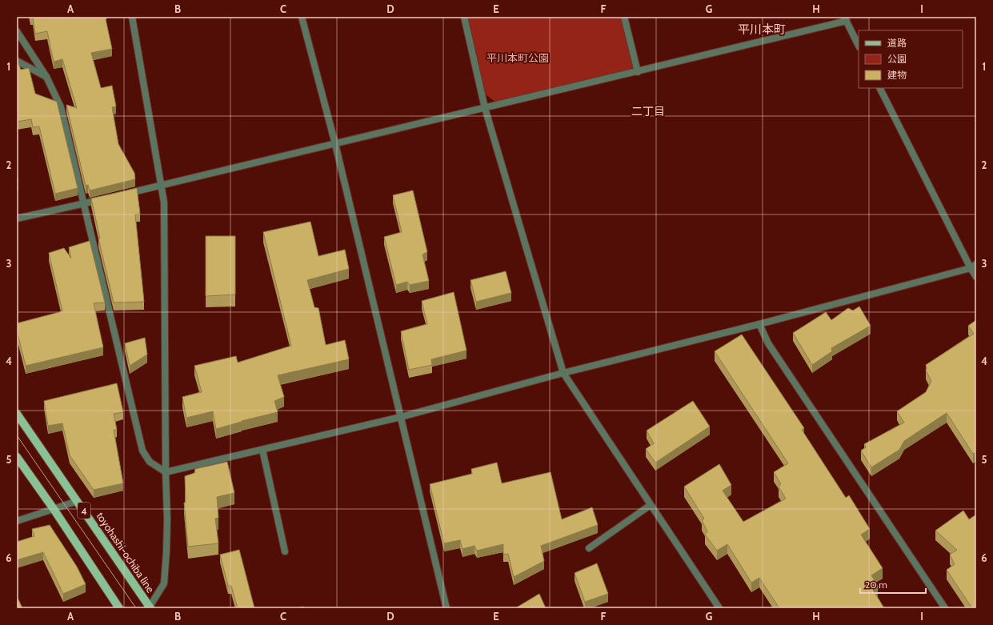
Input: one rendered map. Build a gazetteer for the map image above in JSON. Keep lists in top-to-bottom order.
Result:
{
  "streets": {
    "main road": ["4", "toyohashi-ochiba line"]
  },
  "districts": ["平川本町", "二丁目"],
  "parks": ["平川本町公園"],
  "legend": ["道路", "公園", "建物"],
  "scale_bar": "20 m",
  "grid": {
    "columns": [
      "A",
      "B",
      "C",
      "D",
      "E",
      "F",
      "G",
      "H",
      "I"
    ],
    "rows": [
      "1",
      "2",
      "3",
      "4",
      "5",
      "6"
    ]
  }
}
